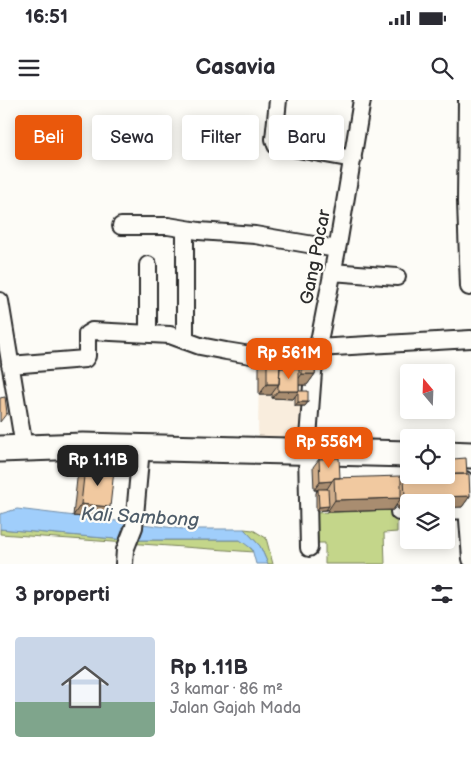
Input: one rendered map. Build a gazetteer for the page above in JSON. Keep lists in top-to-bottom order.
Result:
{
  "streets": {
    "street": ["Gang Pacar"]
  },
  "water": ["Kali Sambong"],
  "north": "top",
  "page": {
    "status": "16:51",
    "header": "Casavia",
    "chip": [
      "Beli",
      "Sewa",
      "Filter",
      "Baru"
    ],
    "price": ["Rp 561M", "Rp 556M", "Rp 1.11B"],
    "heading": "3 properti",
    "list": [
      {
        "name": "Rp 1.11B",
        "note": "3 kamar · 86 m² · Jalan Gajah Mada"
      }
    ]
  }
}
